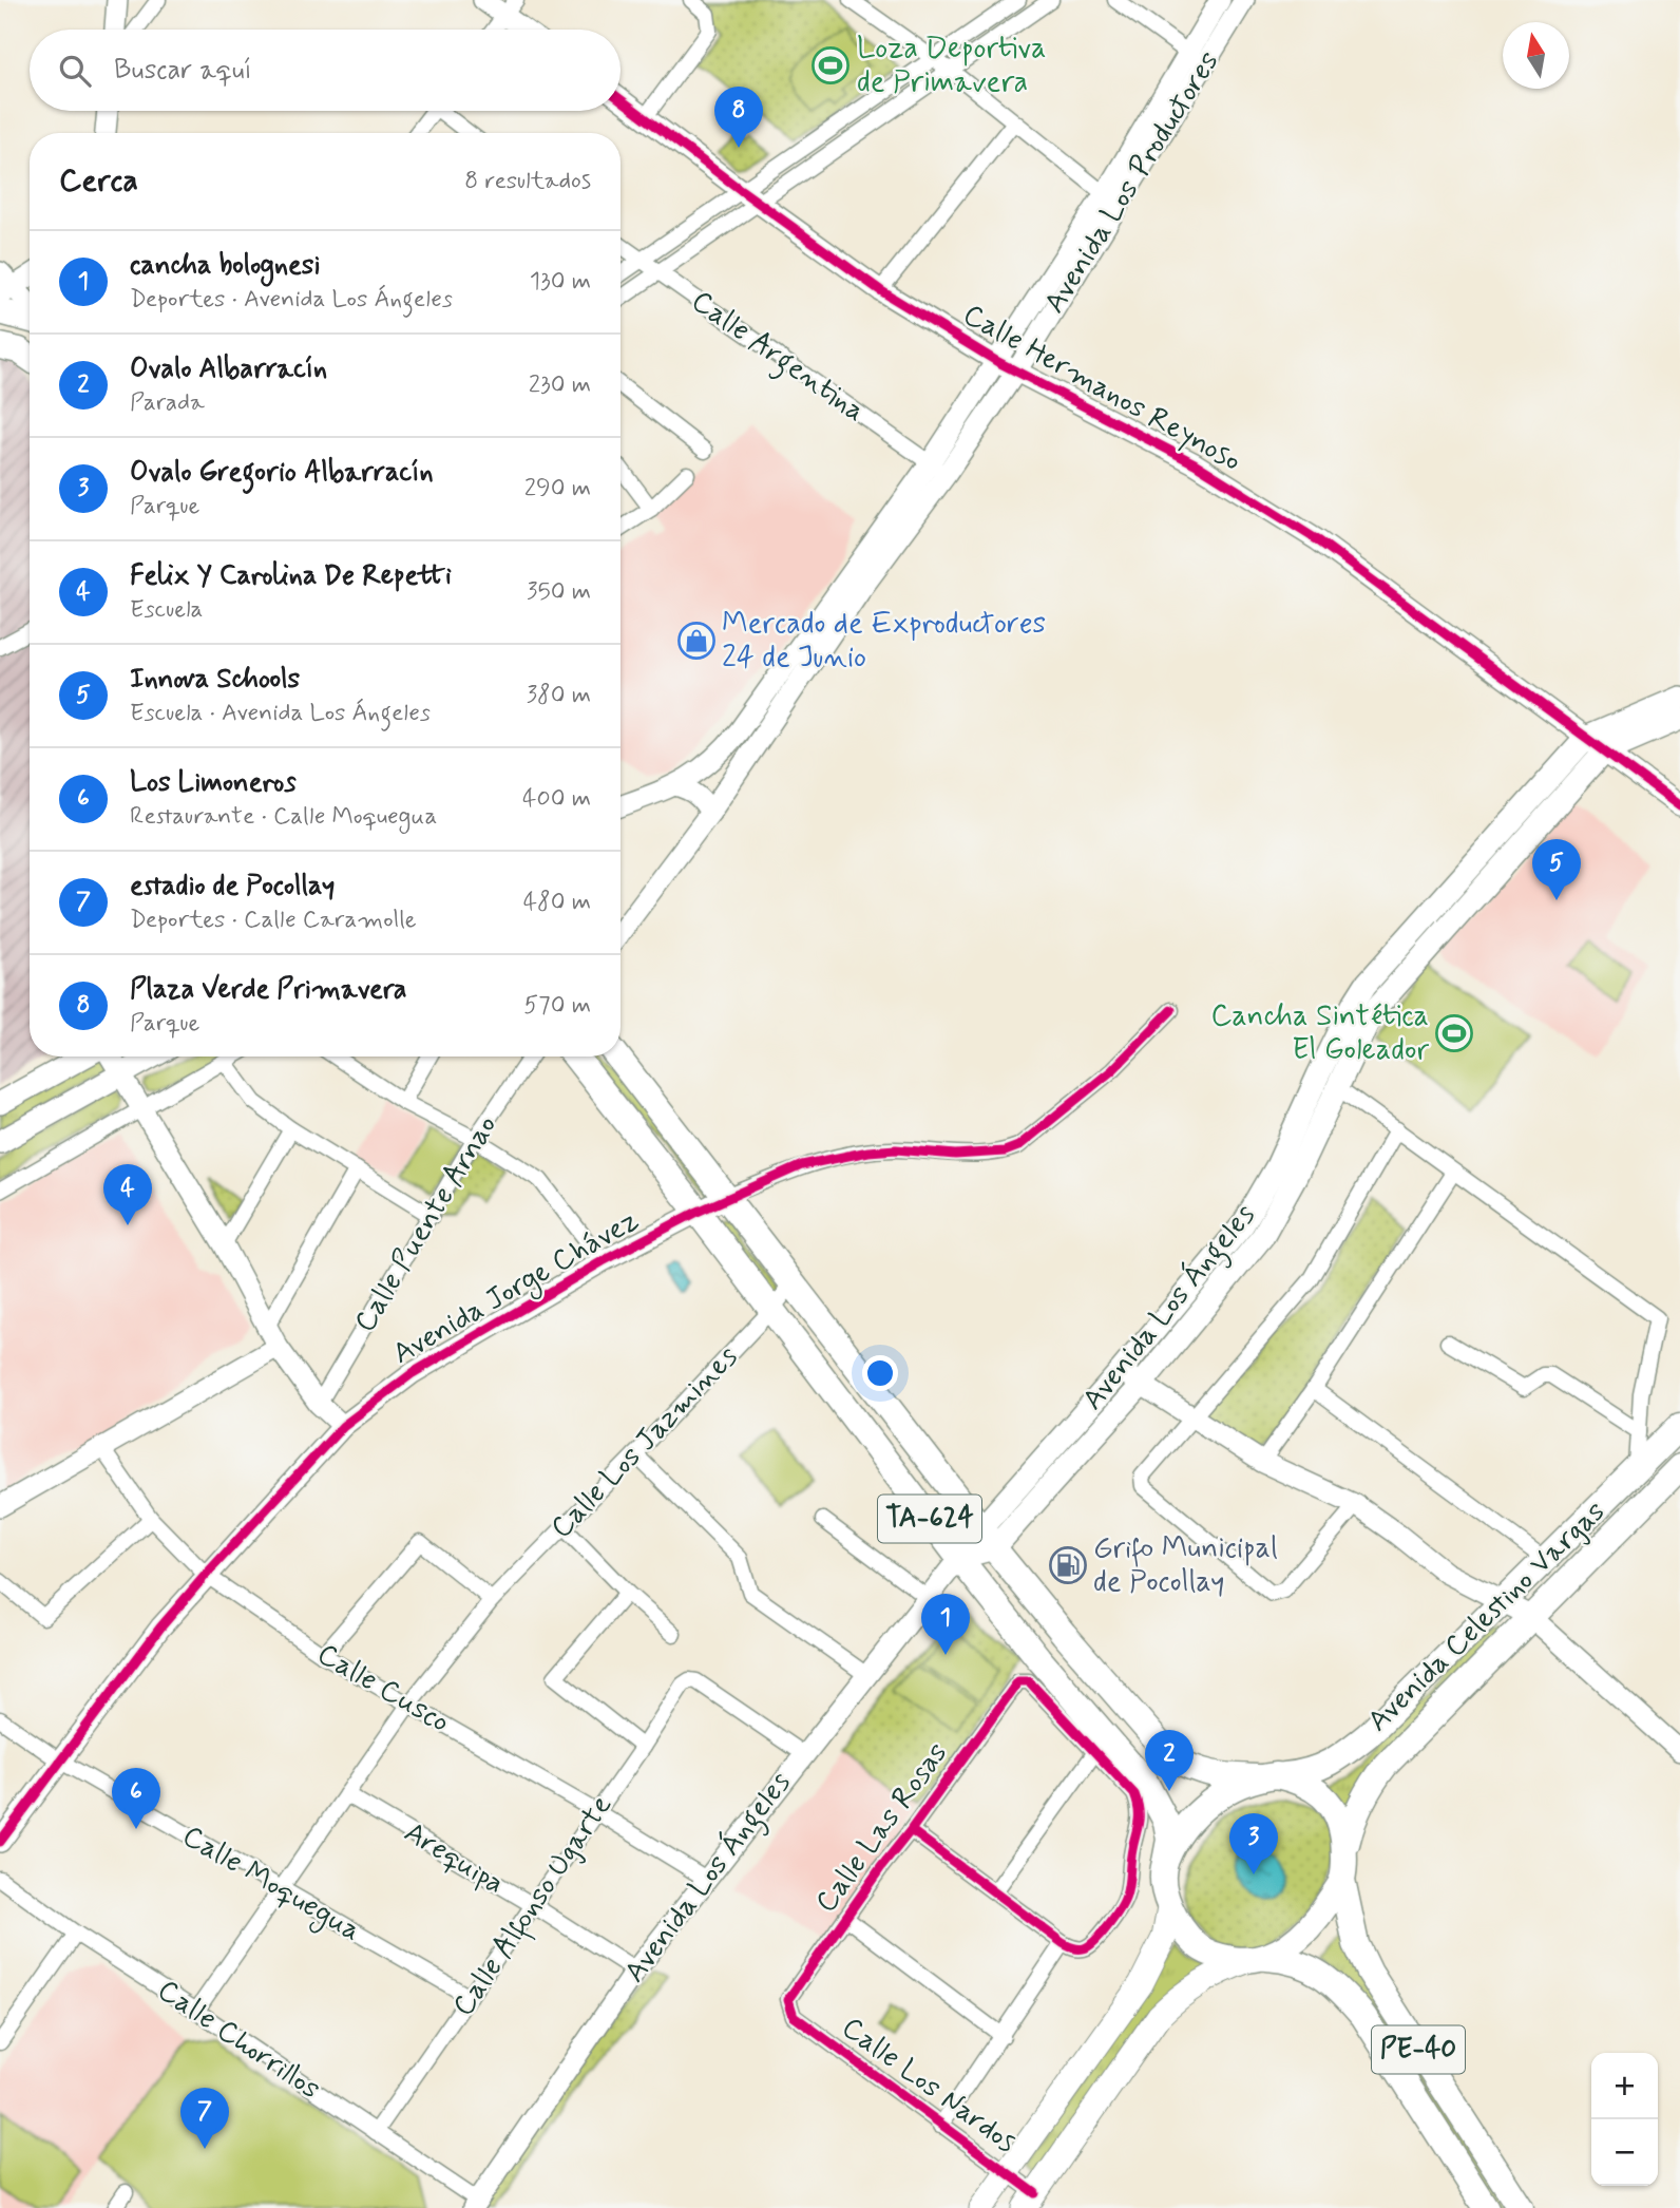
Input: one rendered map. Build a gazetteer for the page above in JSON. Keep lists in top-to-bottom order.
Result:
{
  "streets": {
    "highway": ["TA-624", "Avenida Celestino Vargas", "PE-40"],
    "main road": ["Avenida Los Ángeles"],
    "street": [
      "Avenida Los Productores",
      "Calle Argentina",
      "Calle Hermanos Reynoso",
      "Calle Puente Arnao",
      "Avenida Jorge Chávez",
      "Calle Los Jazmines",
      "Calle Cusco",
      "Calle Las Rosas",
      "Arequipa",
      "Calle Moquegua",
      "Calle Alfonso Ugarte",
      "Calle Chorrillos",
      "Calle Los Nardos"
    ]
  },
  "crossings": [
    ["Avenida Los Productores", "Calle Argentina"],
    ["Avenida Los Productores", "Calle Hermanos Reynoso"],
    ["Calle Hermanos Reynoso", "Avenida Los Ángeles"],
    ["Avenida Jorge Chávez", "TA-624"],
    ["Avenida Jorge Chávez", "Calle Cusco"],
    ["Avenida Jorge Chávez", "Calle Moquegua"],
    ["Avenida Los Ángeles", "TA-624"],
    ["Avenida Los Ángeles", "Calle Cusco"],
    ["Avenida Los Ángeles", "Arequipa"],
    ["Avenida Los Ángeles", "Calle Alfonso Ugarte"],
    ["Avenida Los Ángeles", "Calle Chorrillos"],
    ["Calle Los Jazmines", "TA-624"],
    ["Calle Los Jazmines", "Calle Cusco"],
    ["Calle Los Jazmines", "Arequipa"],
    ["Calle Los Jazmines", "Calle Moquegua"],
    ["Calle Los Jazmines", "Calle Chorrillos"],
    ["TA-624", "Avenida Celestino Vargas"],
    ["TA-624", "Calle Las Rosas"],
    ["TA-624", "PE-40"],
    ["Avenida Celestino Vargas", "PE-40"],
    ["Calle Cusco", "Calle Alfonso Ugarte"],
    ["Calle Las Rosas", "Calle Los Nardos"],
    ["Arequipa", "Calle Alfonso Ugarte"],
    ["Calle Moquegua", "Calle Alfonso Ugarte"],
    ["Calle Alfonso Ugarte", "Calle Chorrillos"]
  ],
  "places": {
    "sports": ["Loza Deportiva de Primavera", "Cancha Sintética El Goleador"],
    "shop": ["Mercado de Exproductores 24 de Junio"],
    "fuel station": ["Grifo Municipal de Pocollay"]
  },
  "north": "top",
  "page": {
    "search": "Buscar aquí",
    "pins": [
      "8",
      "5",
      "4",
      "1",
      "2",
      "6",
      "3",
      "7"
    ],
    "heading": ["Cerca", "8 resultados"],
    "list": [
      {
        "mark": "1",
        "name": "cancha bolognesi",
        "note": "Deportes · Avenida Los Ángeles",
        "value": "130 m"
      },
      {
        "mark": "2",
        "name": "Ovalo Albarracín",
        "note": "Parada",
        "value": "230 m"
      },
      {
        "mark": "3",
        "name": "Ovalo Gregorio Albarracín",
        "note": "Parque",
        "value": "290 m"
      },
      {
        "mark": "4",
        "name": "Felix Y Carolina De Repetti",
        "note": "Escuela",
        "value": "350 m"
      },
      {
        "mark": "5",
        "name": "Innova Schools",
        "note": "Escuela · Avenida Los Ángeles",
        "value": "380 m"
      },
      {
        "mark": "6",
        "name": "Los Limoneros",
        "note": "Restaurante · Calle Moquegua",
        "value": "400 m"
      },
      {
        "mark": "7",
        "name": "estadio de Pocollay",
        "note": "Deportes · Calle Caramolle",
        "value": "480 m"
      },
      {
        "mark": "8",
        "name": "Plaza Verde Primavera",
        "note": "Parque",
        "value": "570 m"
      }
    ],
    "map_buttons": ["+", "−"]
  }
}
